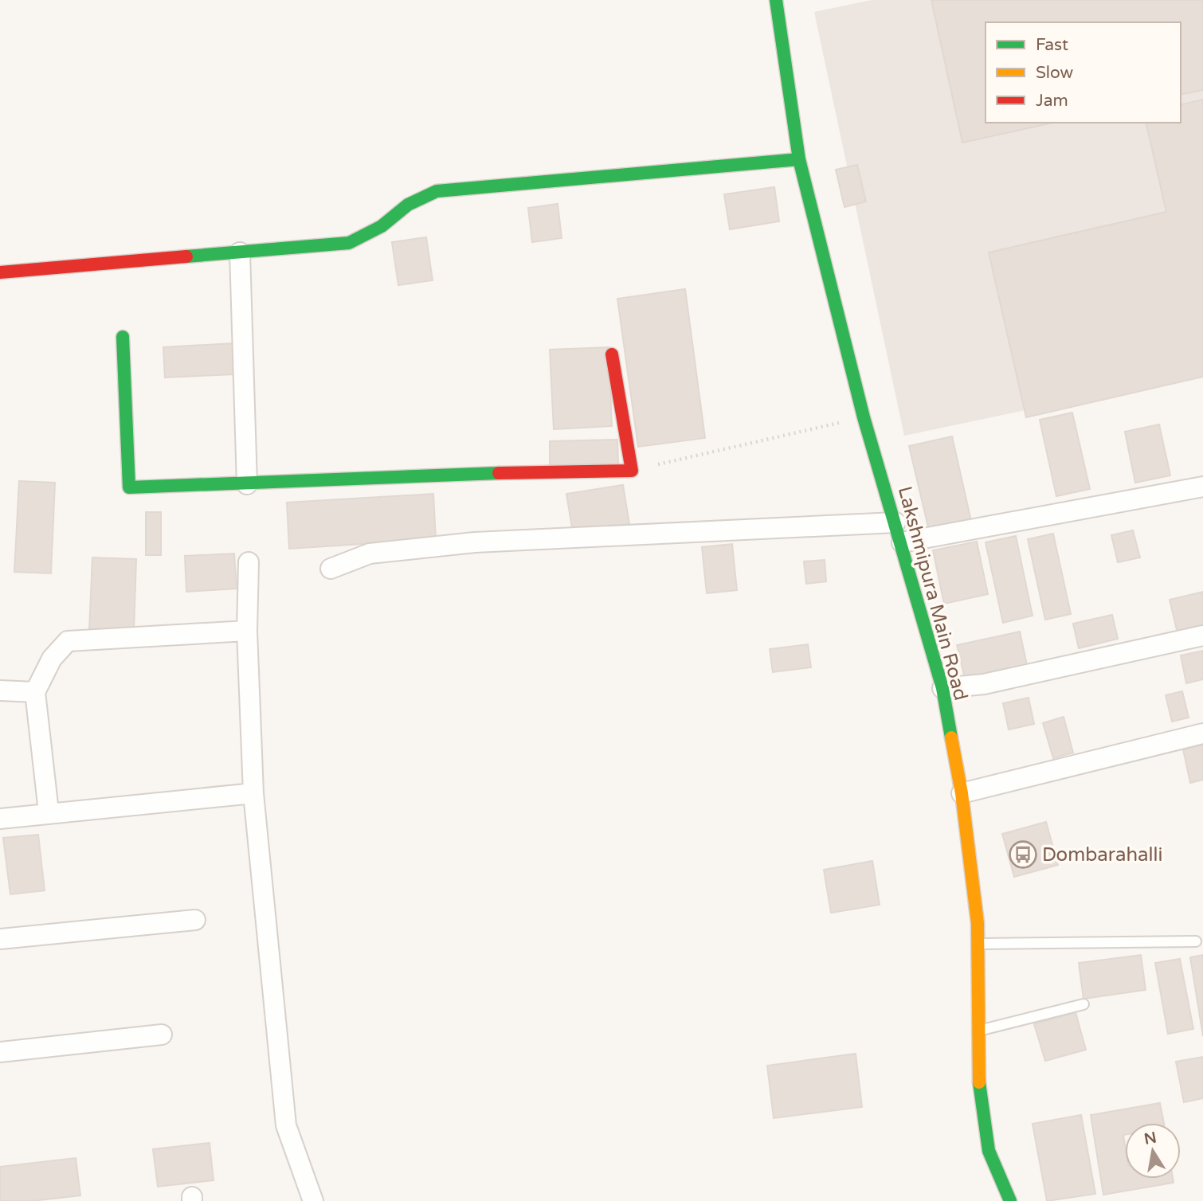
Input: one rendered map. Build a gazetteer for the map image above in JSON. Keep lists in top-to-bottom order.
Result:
{
  "streets": {
    "street": ["Lakshmipura Main Road"]
  },
  "places": {
    "bus stop": ["Dombarahalli"]
  },
  "legend": ["Fast", "Slow", "Jam"],
  "north": "top"
}
